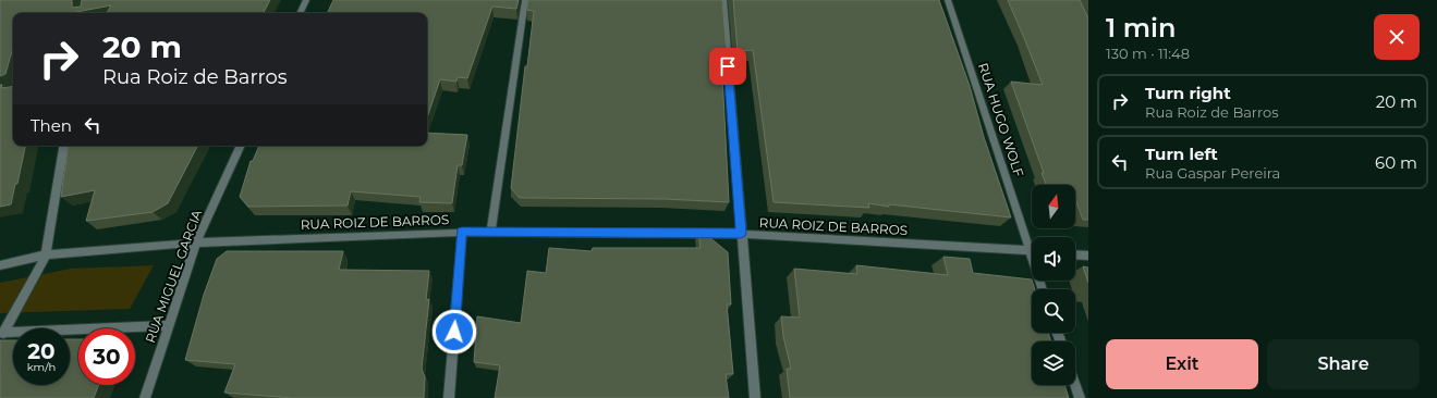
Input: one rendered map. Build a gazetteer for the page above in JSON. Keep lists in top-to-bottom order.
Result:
{
  "streets": {
    "street": ["RUA HUGO WOLF", "RUA ROIZ DE BARROS", "RUA MIGUEL GARCIA"]
  },
  "crossings": [
    ["RUA HUGO WOLF", "RUA ROIZ DE BARROS"],
    ["RUA ROIZ DE BARROS", "RUA MIGUEL GARCIA"]
  ],
  "north": "top",
  "page": {
    "heading": ["1 min", "130 m · 11:48"],
    "turn": ["20 m", "Rua Roiz de Barros"],
    "list": [
      {
        "name": "Turn right",
        "note": "Rua Roiz de Barros",
        "value": "20 m"
      },
      {
        "name": "Turn left",
        "note": "Rua Gaspar Pereira",
        "value": "60 m"
      }
    ],
    "then": "Then",
    "speed": "20 km/h",
    "limit": "30",
    "buttons": ["Exit", "Share"]
  }
}
